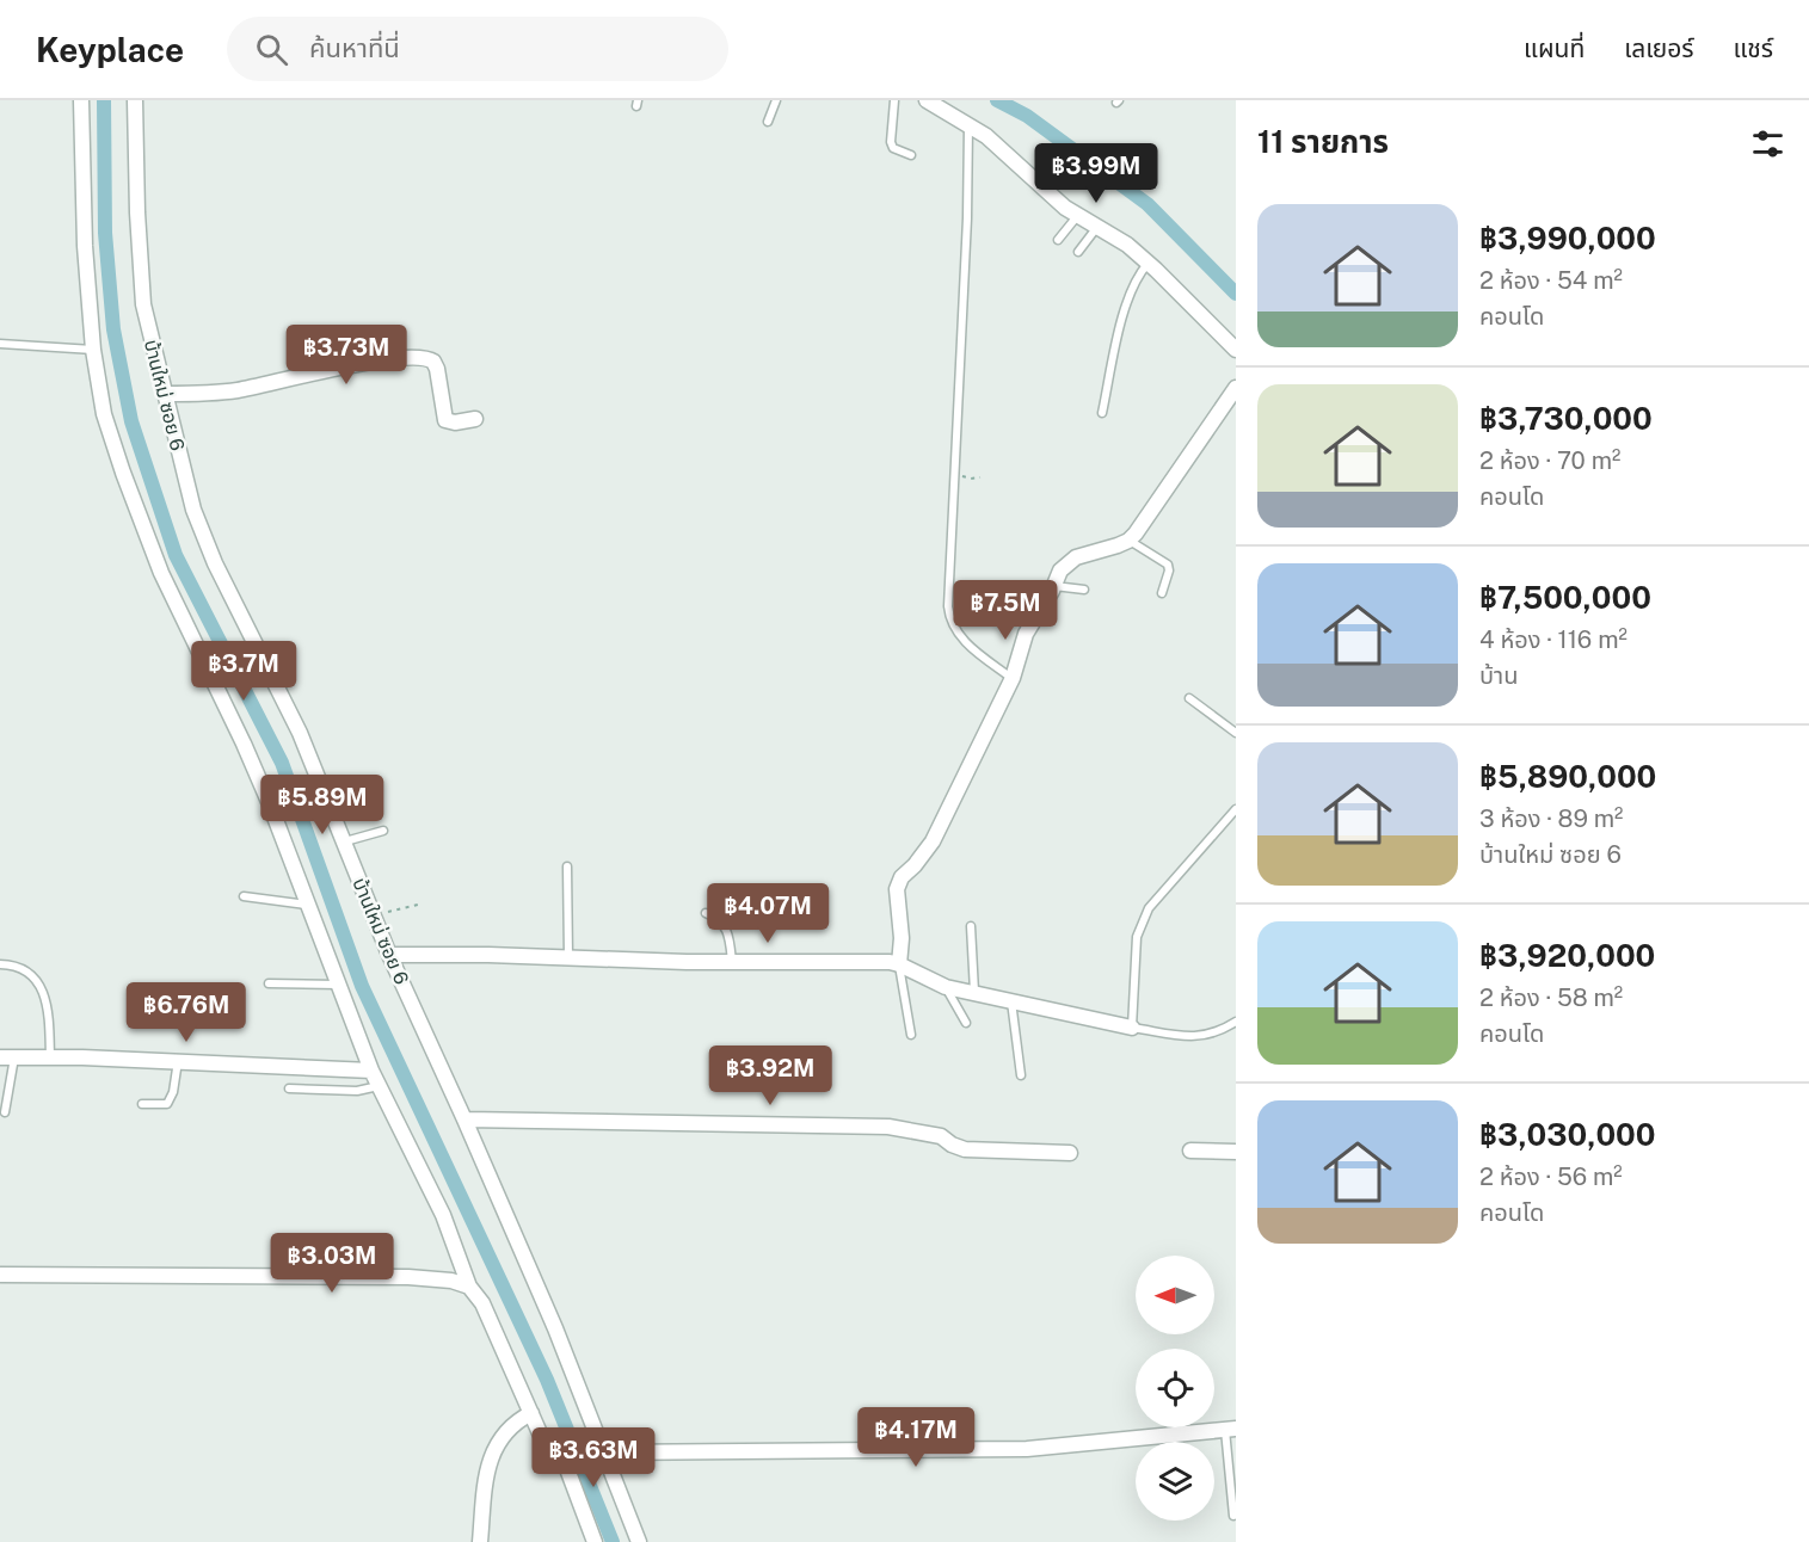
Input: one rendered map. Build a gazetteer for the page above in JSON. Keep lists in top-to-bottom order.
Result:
{
  "streets": {
    "street": ["บ้านใหม่ ซอย 6"]
  },
  "north": "left",
  "page": {
    "header": "Keyplace",
    "search": "ค้นหาที่นี่",
    "nav": ["แผนที่", "เลเยอร์", "แชร์"],
    "heading": "11 รายการ",
    "price": [
      "฿3.99M",
      "฿3.73M",
      "฿7.5M",
      "฿3.7M",
      "฿5.89M",
      "฿4.07M",
      "฿6.76M",
      "฿3.92M",
      "฿3.03M",
      "฿4.17M",
      "฿3.63M"
    ],
    "list": [
      {
        "name": "฿3,990,000",
        "note": "2 ห้อง · 54 m² · คอนโด"
      },
      {
        "name": "฿3,730,000",
        "note": "2 ห้อง · 70 m² · คอนโด"
      },
      {
        "name": "฿7,500,000",
        "note": "4 ห้อง · 116 m² · บ้าน"
      },
      {
        "name": "฿5,890,000",
        "note": "3 ห้อง · 89 m² · บ้านใหม่ ซอย 6"
      },
      {
        "name": "฿3,920,000",
        "note": "2 ห้อง · 58 m² · คอนโด"
      },
      {
        "name": "฿3,030,000",
        "note": "2 ห้อง · 56 m² · คอนโด"
      }
    ]
  }
}
